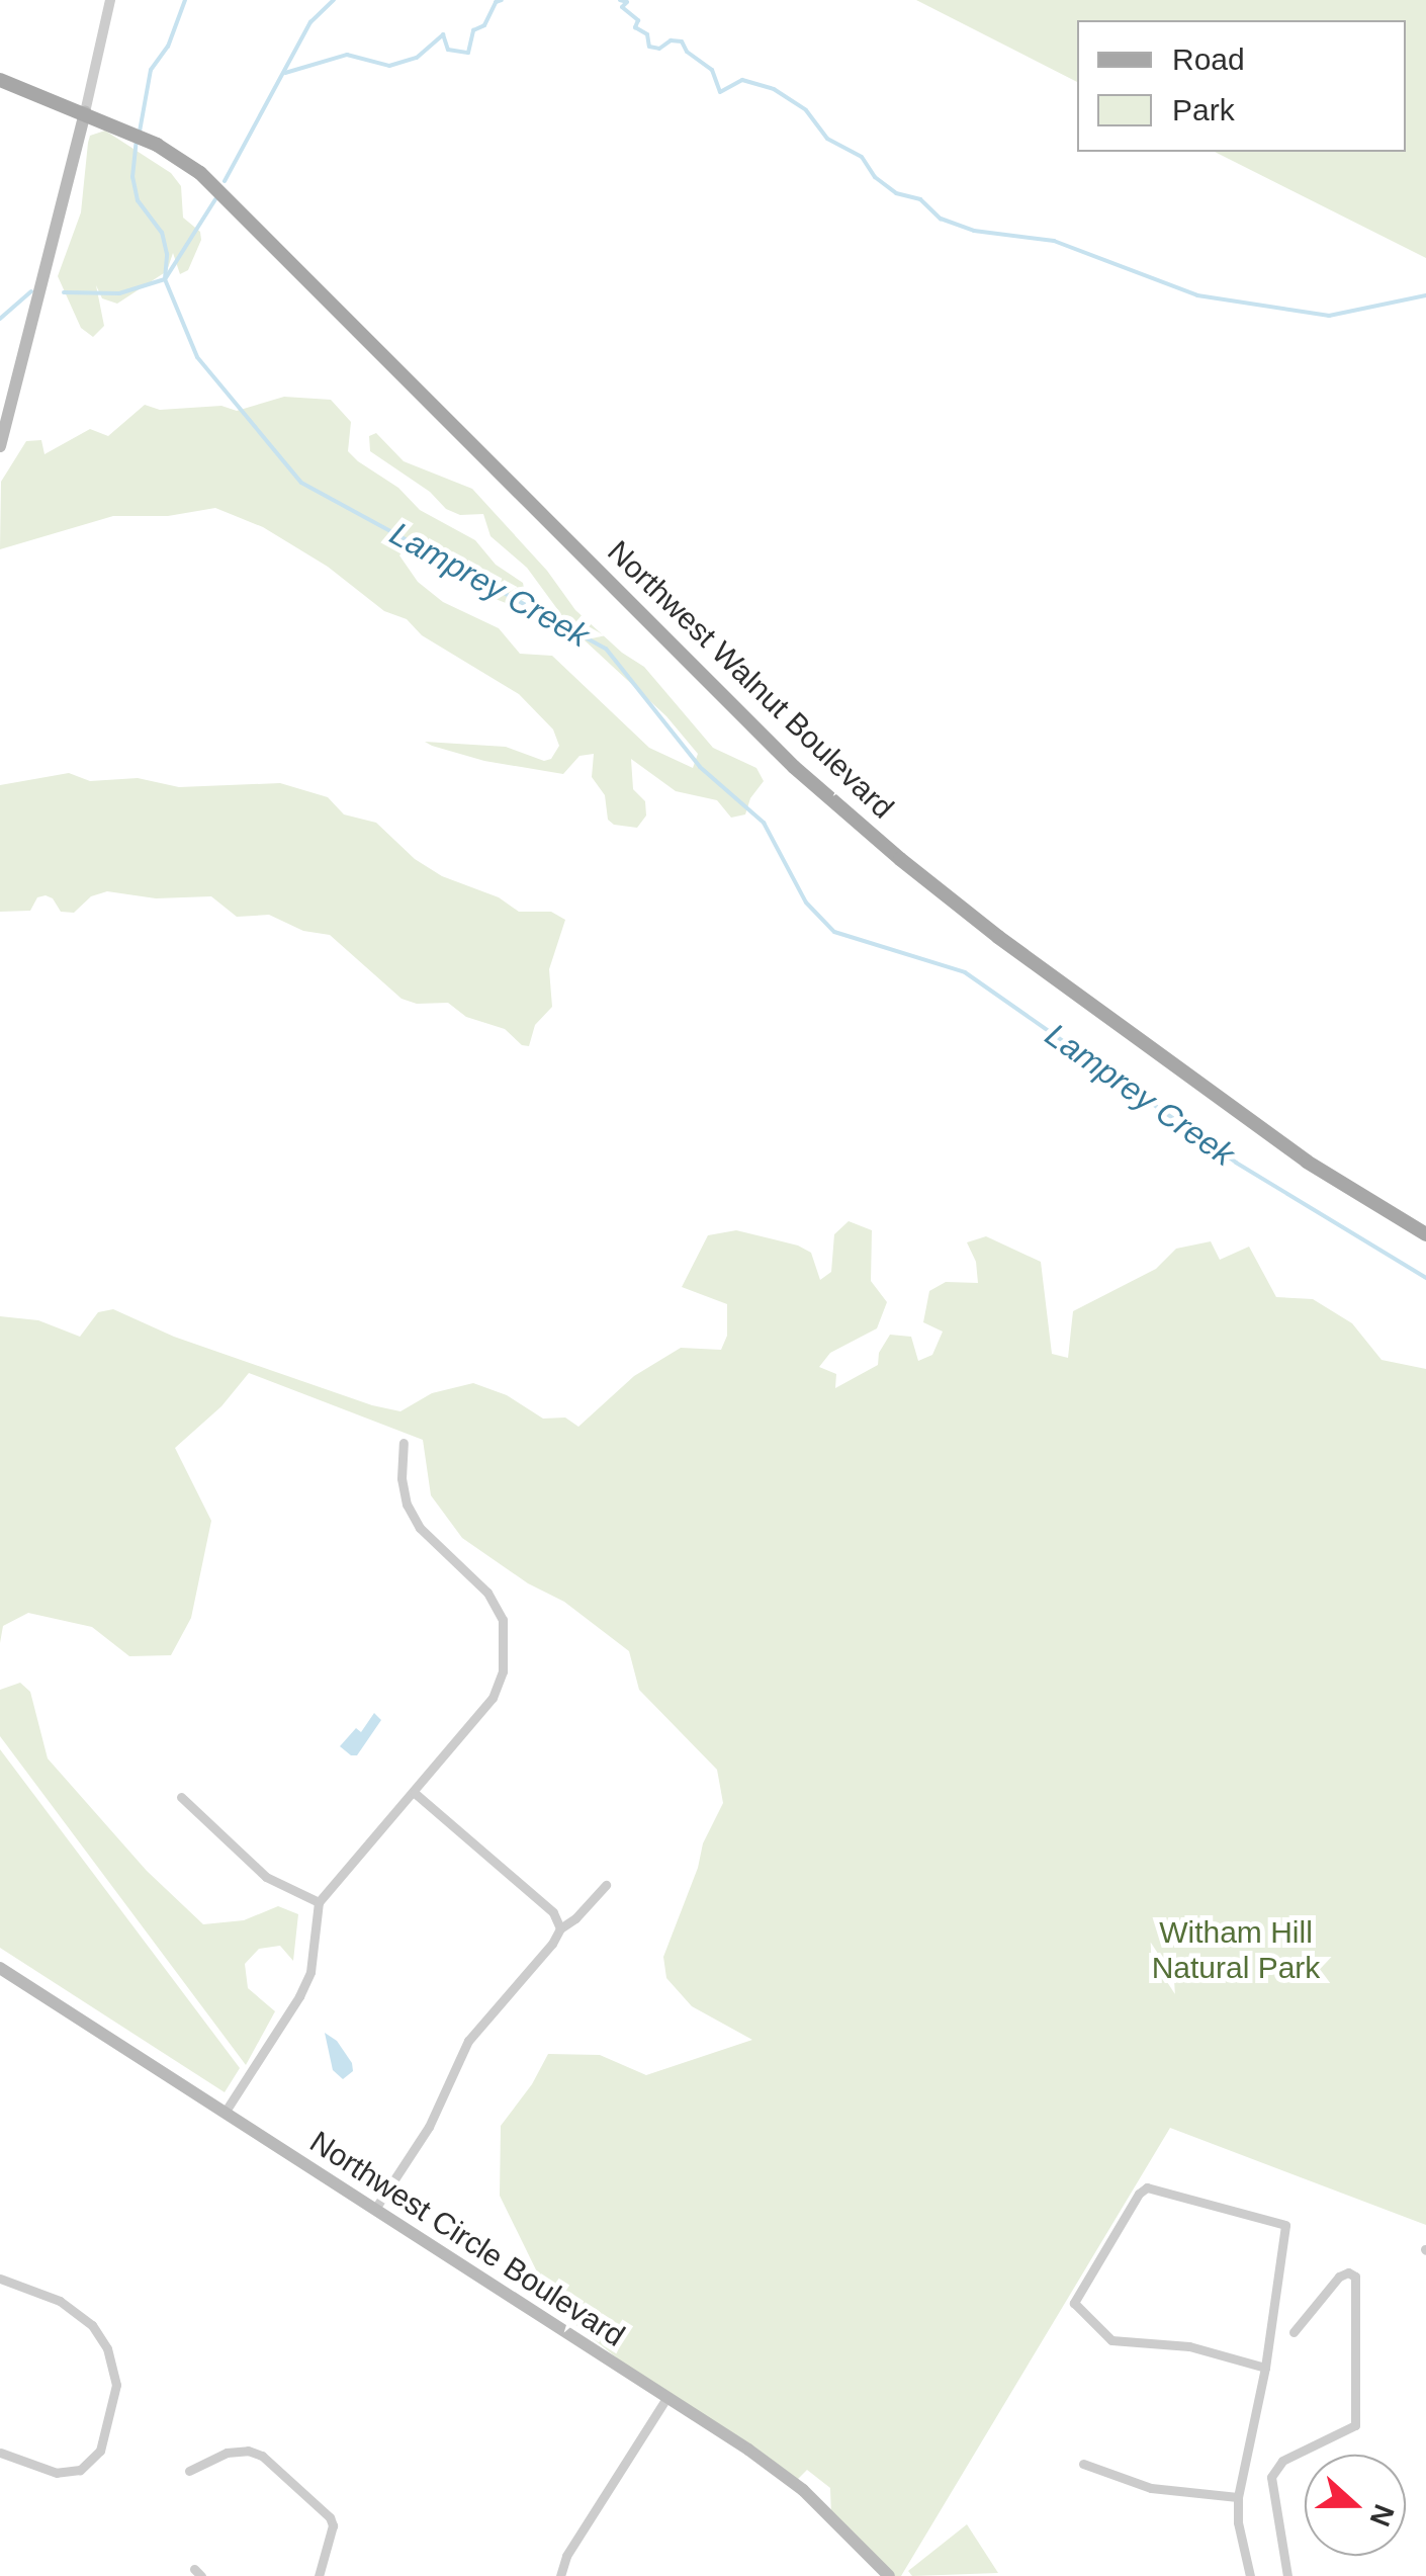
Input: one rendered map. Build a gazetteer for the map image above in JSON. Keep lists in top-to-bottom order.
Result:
{
  "streets": {
    "main road": ["Northwest Walnut Boulevard", "Northwest Circle Boulevard"]
  },
  "water": ["Lamprey Creek"],
  "parks": ["Witham Hill Natural Park"],
  "legend": ["Road", "Park"],
  "north": "right"
}
